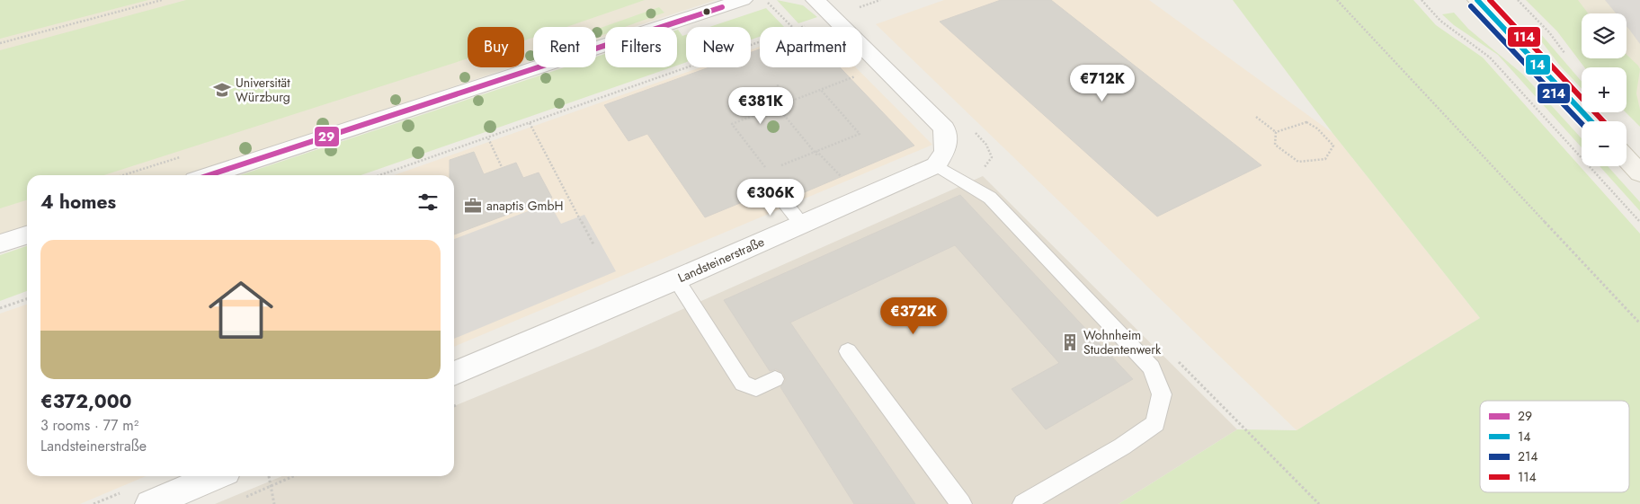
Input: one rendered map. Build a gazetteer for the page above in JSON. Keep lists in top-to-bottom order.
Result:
{
  "streets": {
    "street": ["Landsteinerstraße"]
  },
  "places": {
    "school or university": ["Universität Würzburg"],
    "office": ["anaptis GmbH"],
    "building": ["Wohnheim Studentenwerk"]
  },
  "lines": [
    "transit line 14",
    "transit line 114",
    "transit line 214",
    "transit line 29"
  ],
  "legend": [
    "29",
    "14",
    "214",
    "114"
  ],
  "page": {
    "map_buttons": ["+", "−"],
    "chip": [
      "Buy",
      "Rent",
      "Filters",
      "New",
      "Apartment"
    ],
    "price": [
      "€712K",
      "€381K",
      "€306K",
      "€372K"
    ],
    "heading": "4 homes",
    "list": [
      {
        "name": "€372,000",
        "note": "3 rooms · 77 m² · Landsteinerstraße"
      }
    ]
  }
}
